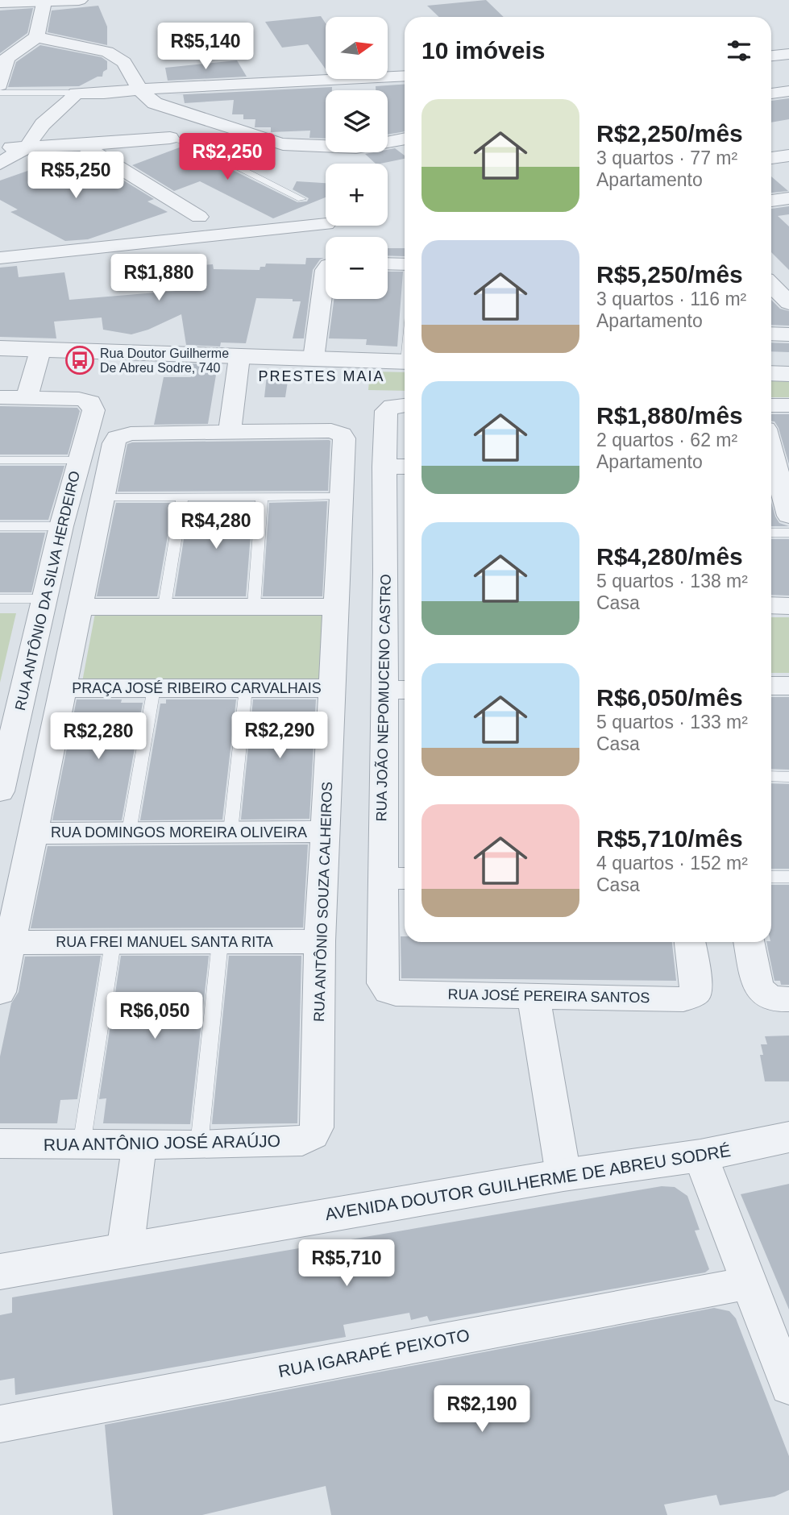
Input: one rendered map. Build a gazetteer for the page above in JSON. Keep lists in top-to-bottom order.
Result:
{
  "streets": {
    "street": [
      "RUA ANTÔNIO DA SILVA HERDEIRO",
      "PRAÇA JOSÉ RIBEIRO CARVALHAIS",
      "RUA JOÃO NEPOMUCENO CASTRO",
      "RUA DOMINGOS MOREIRA OLIVEIRA",
      "RUA ANTÔNIO SOUZA CALHEIROS",
      "RUA FREI MANUEL SANTA RITA",
      "RUA JOSÉ PEREIRA SANTOS",
      "RUA ANTÔNIO JOSÉ ARAÚJO",
      "AVENIDA DOUTOR GUILHERME DE ABREU SODRÉ",
      "RUA IGARAPÉ PEIXOTO"
    ]
  },
  "crossings": [
    ["PRAÇA JOSÉ RIBEIRO CARVALHAIS", "RUA ANTÔNIO SOUZA CALHEIROS"],
    ["RUA JOÃO NEPOMUCENO CASTRO", "RUA JOSÉ PEREIRA SANTOS"],
    ["RUA DOMINGOS MOREIRA OLIVEIRA", "RUA ANTÔNIO SOUZA CALHEIROS"],
    ["RUA ANTÔNIO SOUZA CALHEIROS", "RUA FREI MANUEL SANTA RITA"],
    ["RUA ANTÔNIO SOUZA CALHEIROS", "RUA ANTÔNIO JOSÉ ARAÚJO"]
  ],
  "districts": ["PRESTES MAIA"],
  "places": {
    "bus stop": ["Rua Doutor Guilherme De Abreu Sodre, 740"]
  },
  "north": "right",
  "page": {
    "map_buttons": ["+", "−"],
    "heading": "10 imóveis",
    "price": [
      "R$5,140",
      "R$2,250",
      "R$5,250",
      "R$1,880",
      "R$4,280",
      "R$2,290",
      "R$2,280",
      "R$6,050",
      "R$5,710",
      "R$2,190"
    ],
    "list": [
      {
        "name": "R$2,250/mês",
        "note": "3 quartos · 77 m² · Apartamento"
      },
      {
        "name": "R$5,250/mês",
        "note": "3 quartos · 116 m² · Apartamento"
      },
      {
        "name": "R$1,880/mês",
        "note": "2 quartos · 62 m² · Apartamento"
      },
      {
        "name": "R$4,280/mês",
        "note": "5 quartos · 138 m² · Casa"
      },
      {
        "name": "R$6,050/mês",
        "note": "5 quartos · 133 m² · Casa"
      },
      {
        "name": "R$5,710/mês",
        "note": "4 quartos · 152 m² · Casa"
      }
    ]
  }
}
